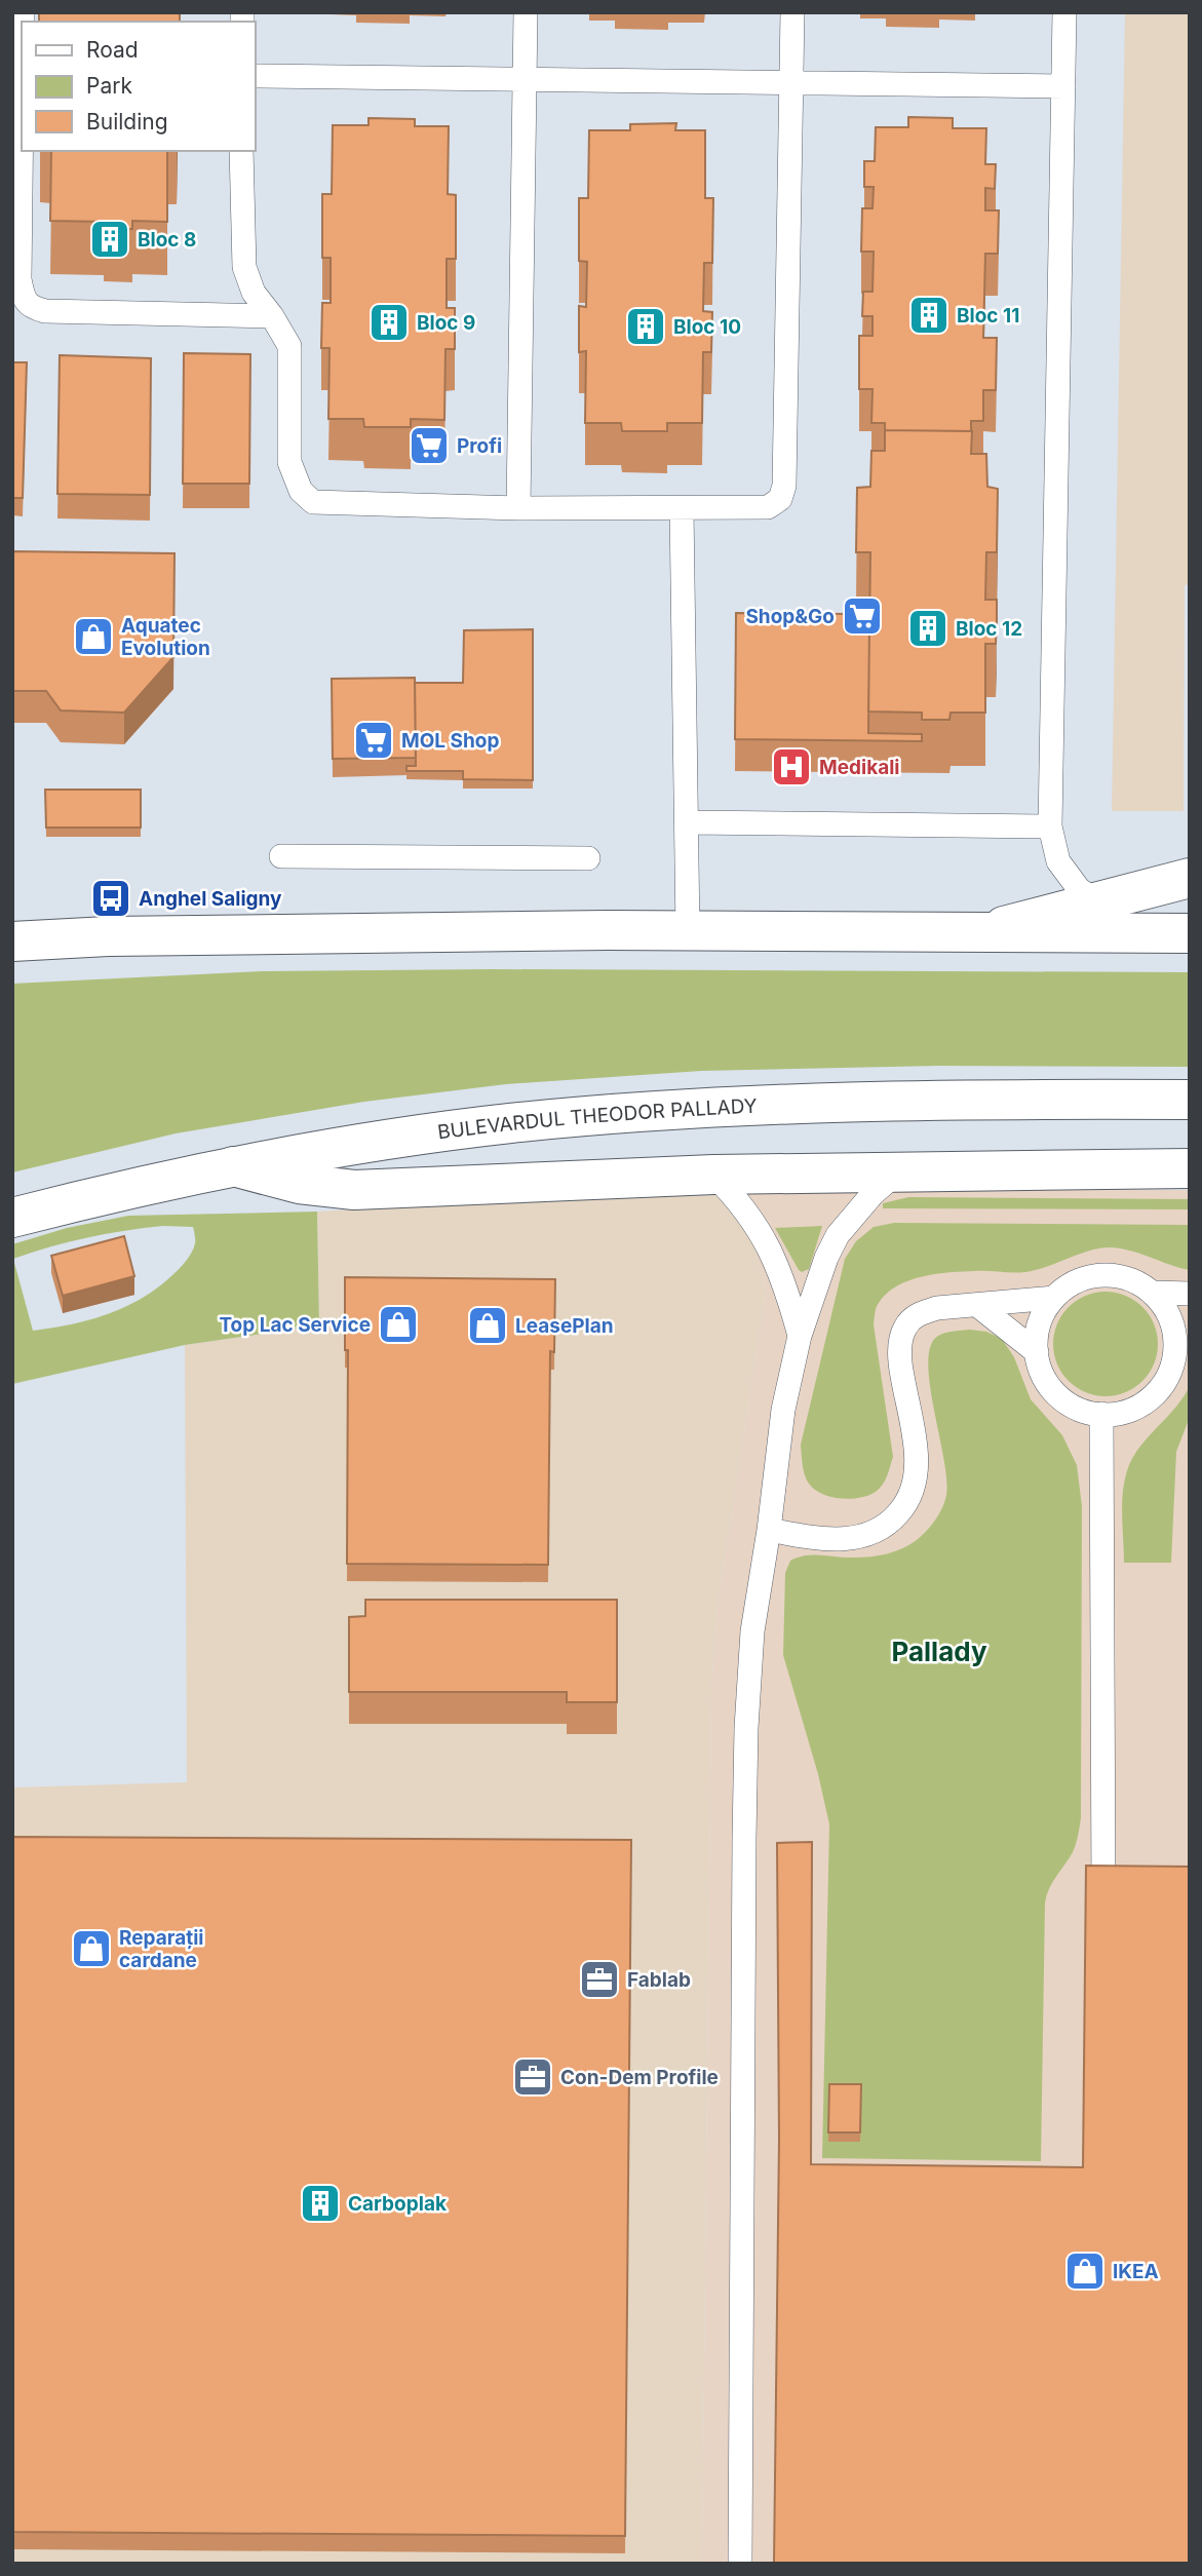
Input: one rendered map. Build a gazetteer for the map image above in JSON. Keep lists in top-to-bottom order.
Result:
{
  "streets": {
    "main road": ["BULEVARDUL THEODOR PALLADY"]
  },
  "districts": ["Pallady"],
  "places": {
    "building": [
      "Bloc 8",
      "Bloc 11",
      "Bloc 9",
      "Bloc 10",
      "Bloc 12",
      "Carboplak"
    ],
    "supermarket": ["Profi", "Shop&Go", "MOL Shop"],
    "shop": [
      "Aquatec Evolution",
      "Top Lac Service",
      "LeasePlan",
      "Reparații cardane",
      "IKEA"
    ],
    "hospital": ["Medikali"],
    "bus stop": ["Anghel Saligny"],
    "office": ["Fablab", "Con-Dem Profile"]
  },
  "legend": ["Road", "Park", "Building"]
}
